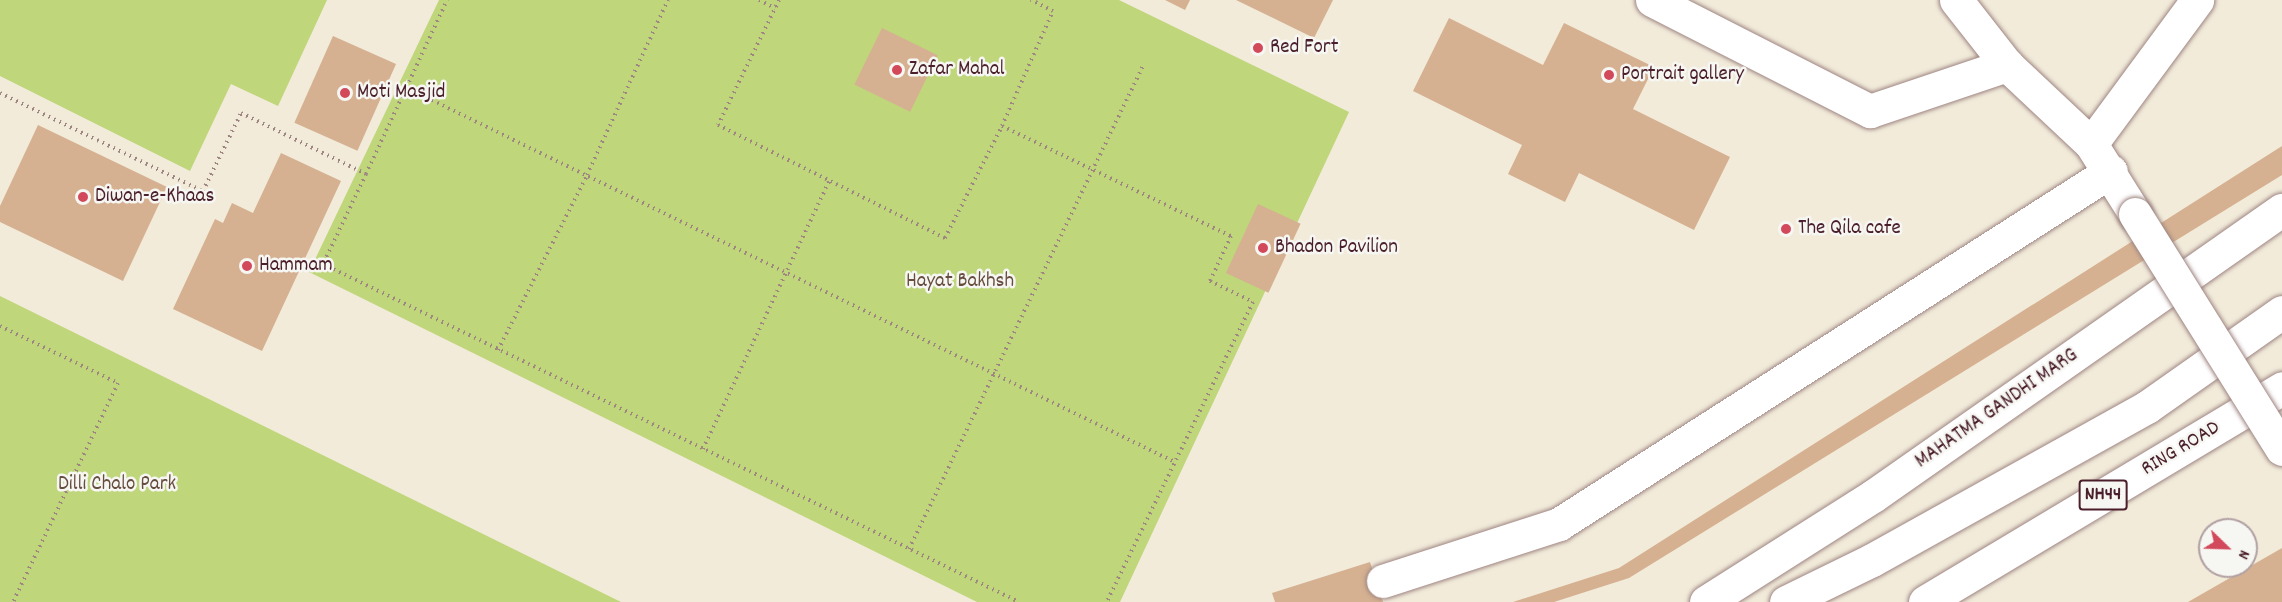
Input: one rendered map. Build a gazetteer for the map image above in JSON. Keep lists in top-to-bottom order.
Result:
{
  "streets": {
    "main road": ["MAHATMA GANDHI MARG", "RING ROAD", "NH44"]
  },
  "parks": ["Hayat Bakhsh", "Dilli Chalo Park"],
  "places": [
    "Red Fort",
    "Zafar Mahal",
    "Portrait gallery",
    "Moti Masjid",
    "Diwan-e-Khaas",
    "The Qila cafe",
    "Bhadon Pavilion",
    "Hammam"
  ],
  "north": "bottom right"
}
